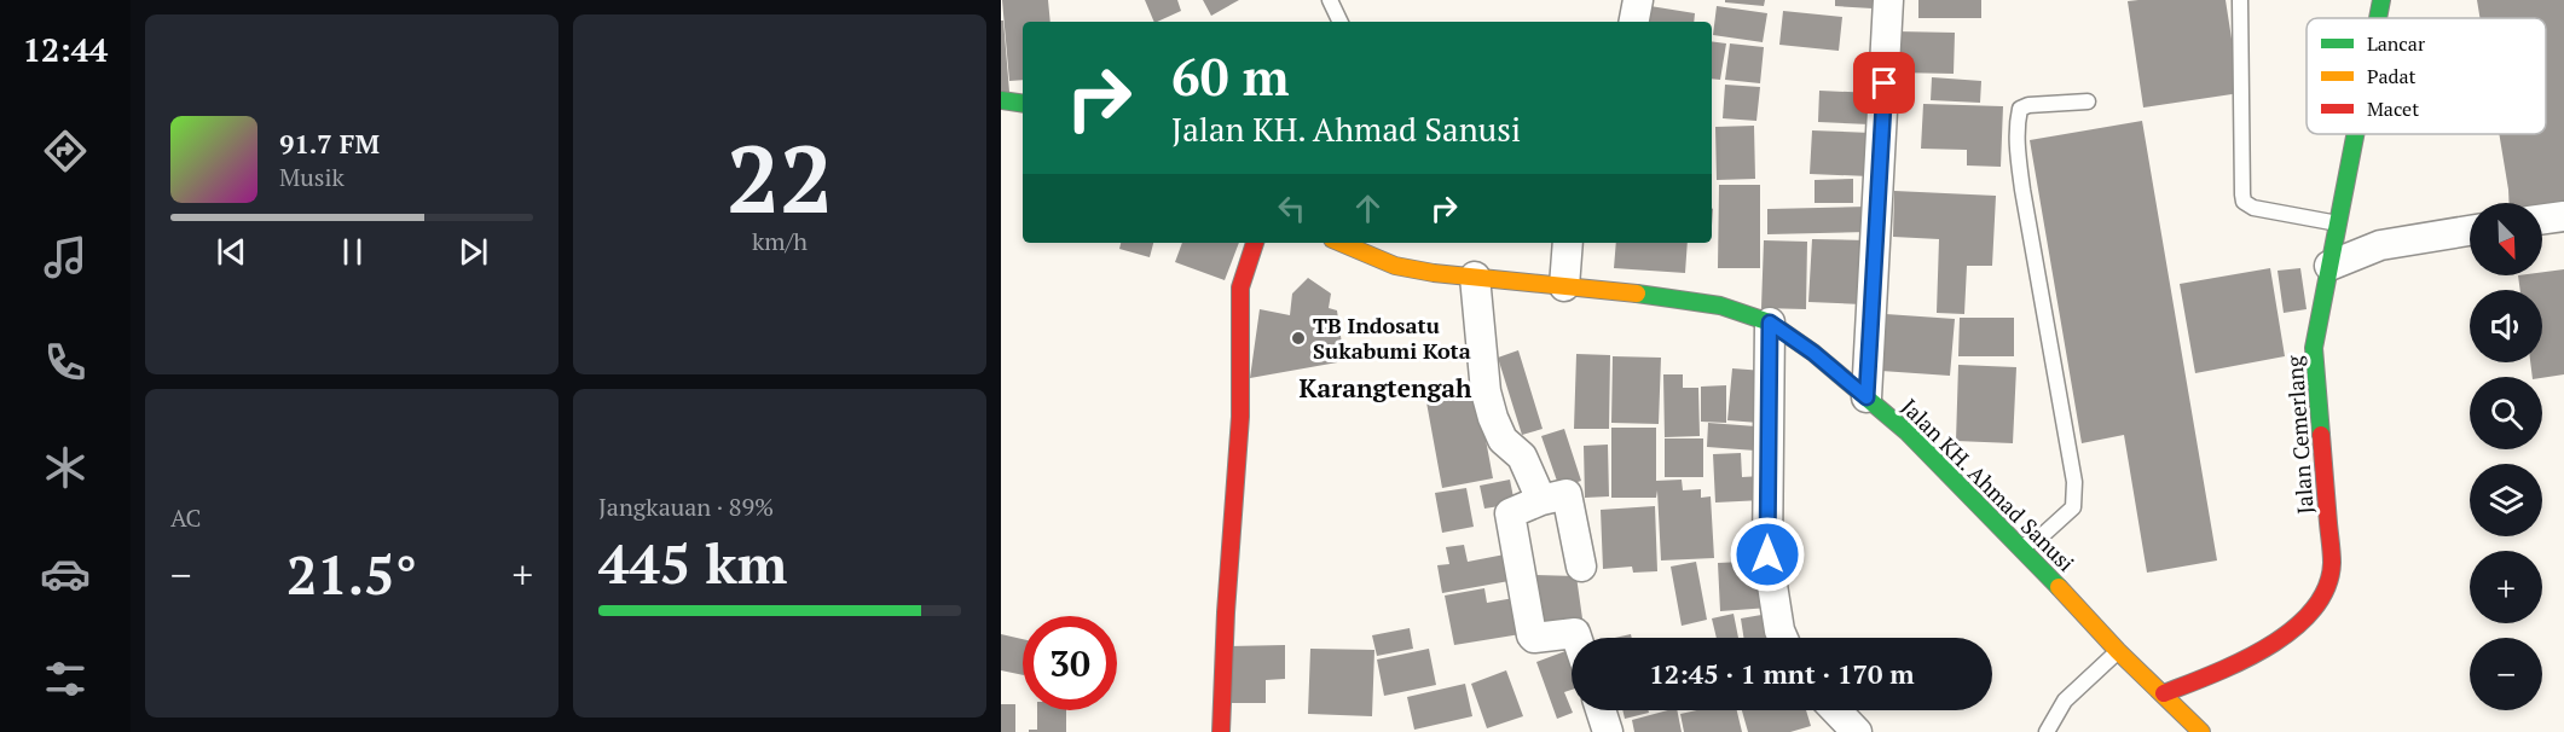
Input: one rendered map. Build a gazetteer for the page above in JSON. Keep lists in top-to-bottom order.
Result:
{
  "streets": {
    "main road": ["Jalan Cemerlang", "Jalan KH. Ahmad Sanusi"]
  },
  "crossings": [
    ["Jalan Cemerlang", "Jalan KH. Ahmad Sanusi"]
  ],
  "districts": ["Karangtengah"],
  "places": ["TB Indosatu Sukabumi Kota"],
  "legend": ["Lancar", "Padat", "Macet"],
  "north": "bottom right",
  "page": {
    "tabs": "12:44",
    "tile": [
      ["22", "km/h"],
      "AC",
      ["Jangkauan · 89%", "445 km"]
    ],
    "turn": ["60 m", "Jalan KH. Ahmad Sanusi"],
    "song": ["91.7 FM", "Musik"],
    "map_buttons": ["+", "−"],
    "heat": ["−", "21.5°", "+"],
    "limit": "30",
    "trip": "12:45 · 1 mnt · 170 m"
  }
}
